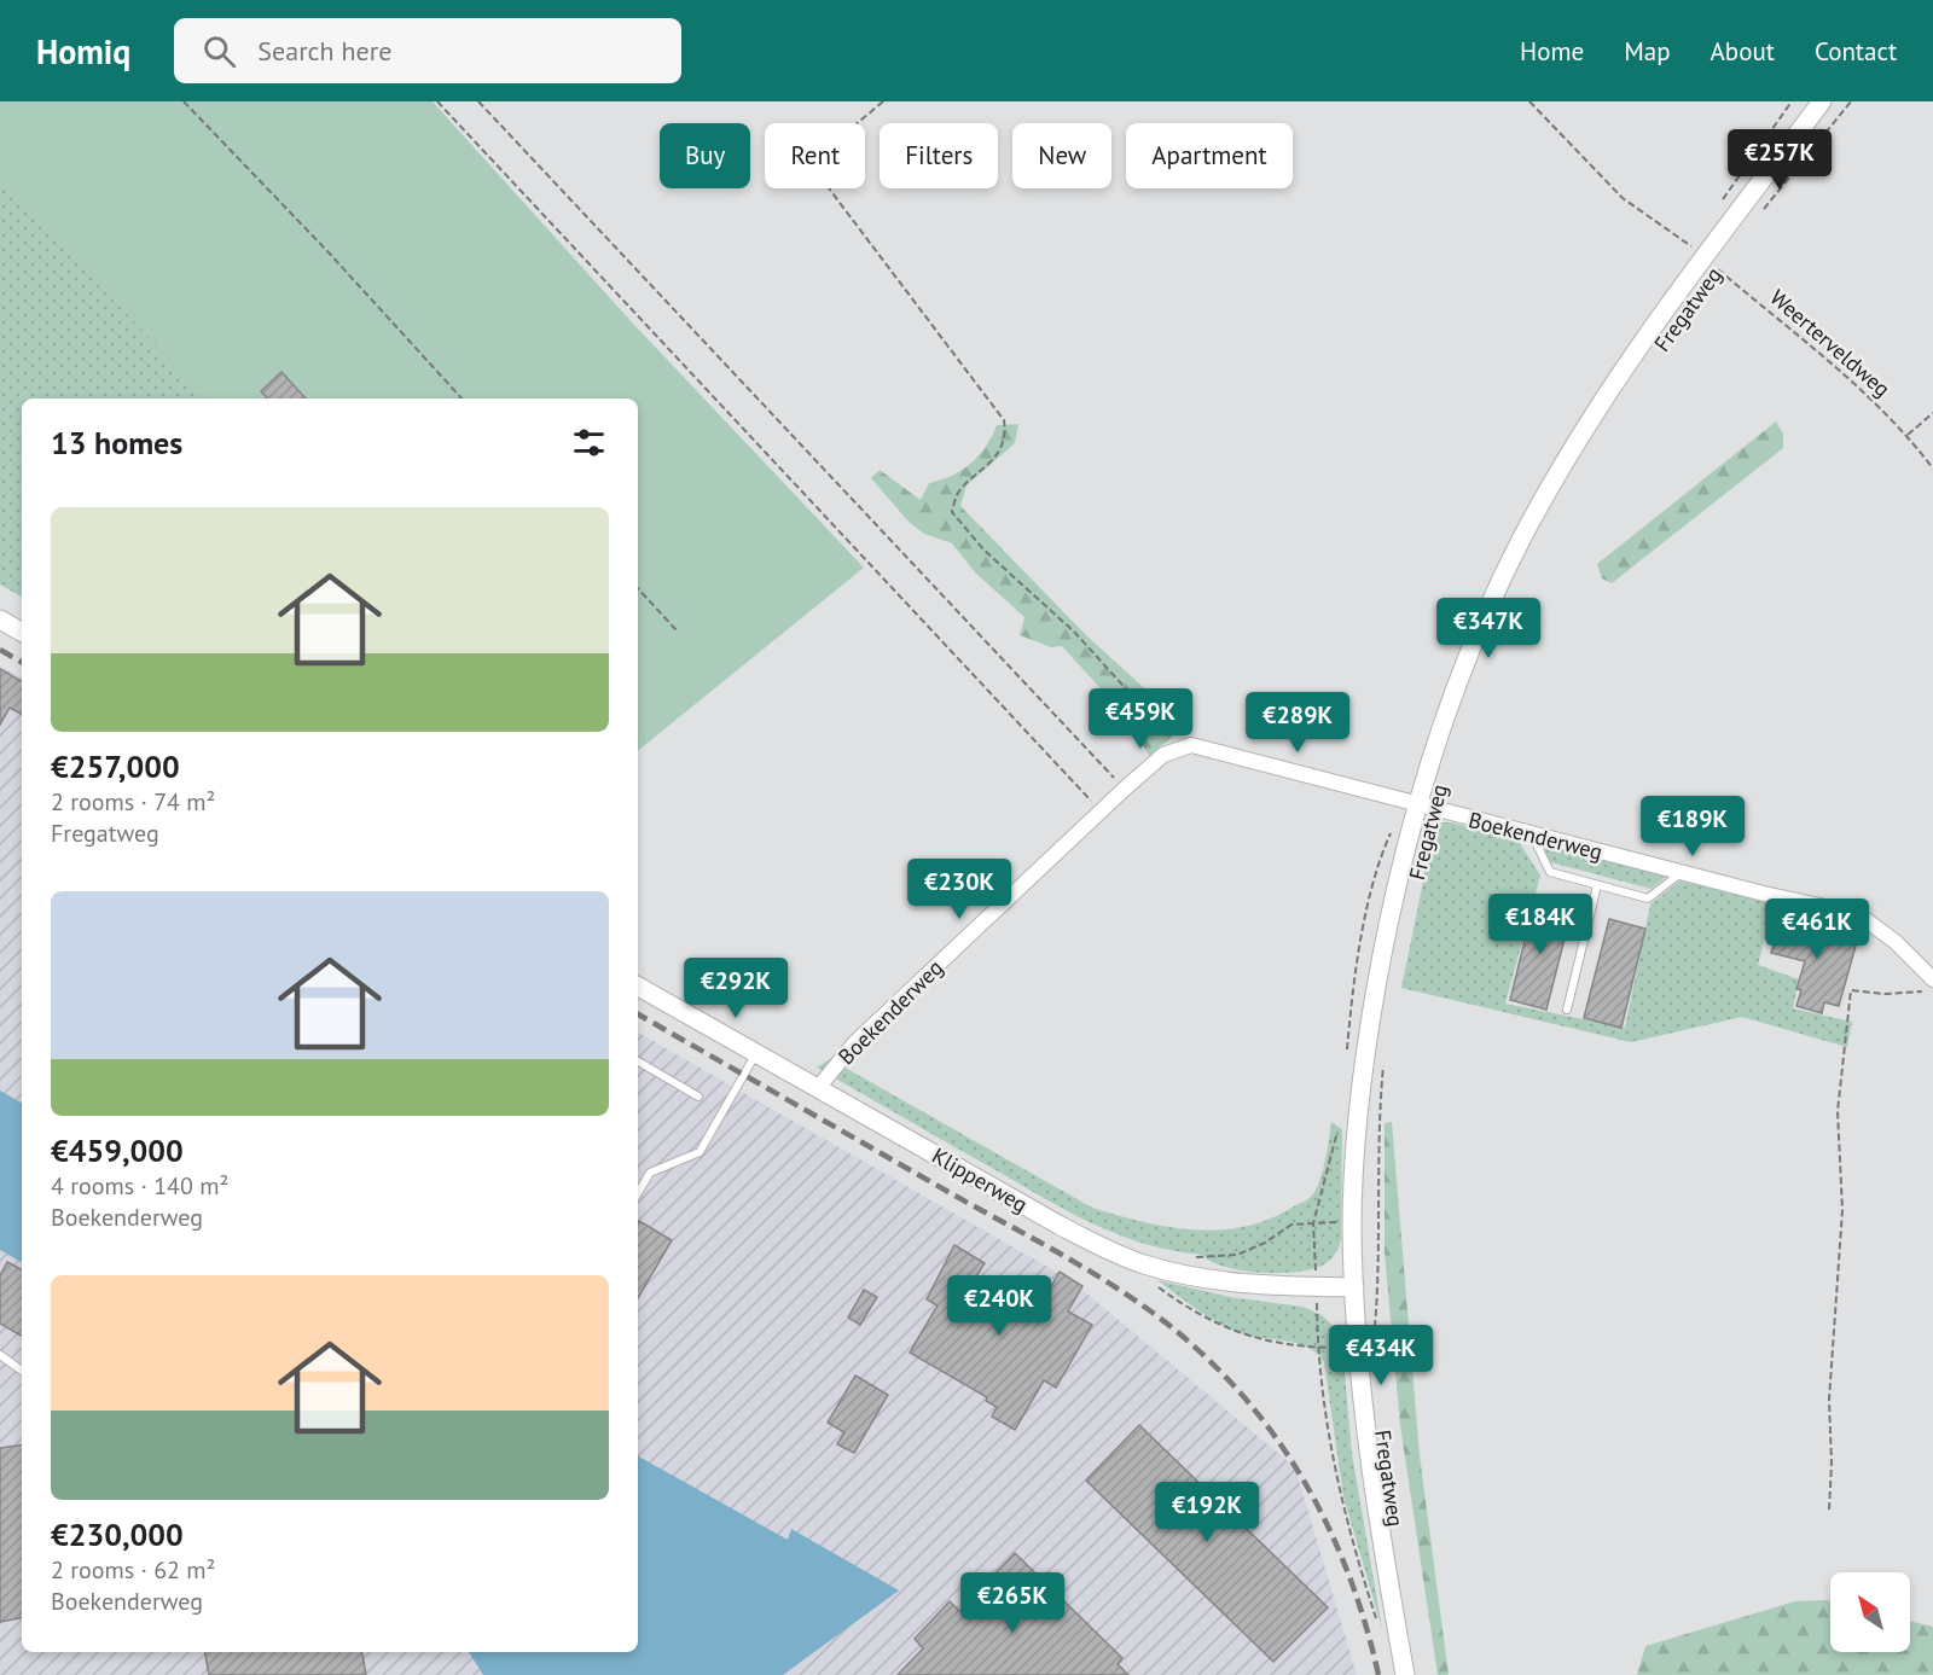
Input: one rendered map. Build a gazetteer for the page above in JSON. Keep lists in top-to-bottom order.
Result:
{
  "streets": {
    "street": ["Fregatweg", "Boekenderweg", "Klipperweg"],
    "path": ["Weerterveldweg"]
  },
  "crossings": [
    ["Fregatweg", "Weerterveldweg"],
    ["Fregatweg", "Boekenderweg"],
    ["Fregatweg", "Klipperweg"],
    ["Boekenderweg", "Klipperweg"]
  ],
  "north": "top left",
  "page": {
    "header": "Homiq",
    "search": "Search here",
    "nav": [
      "Home",
      "Map",
      "About",
      "Contact"
    ],
    "chip": [
      "Buy",
      "Rent",
      "Filters",
      "New",
      "Apartment"
    ],
    "price": [
      "€257K",
      "€347K",
      "€459K",
      "€289K",
      "€189K",
      "€230K",
      "€184K",
      "€461K",
      "€292K",
      "€240K",
      "€434K",
      "€192K",
      "€265K"
    ],
    "heading": "13 homes",
    "list": [
      {
        "name": "€257,000",
        "note": "2 rooms · 74 m² · Fregatweg"
      },
      {
        "name": "€459,000",
        "note": "4 rooms · 140 m² · Boekenderweg"
      },
      {
        "name": "€230,000",
        "note": "2 rooms · 62 m² · Boekenderweg"
      }
    ]
  }
}
